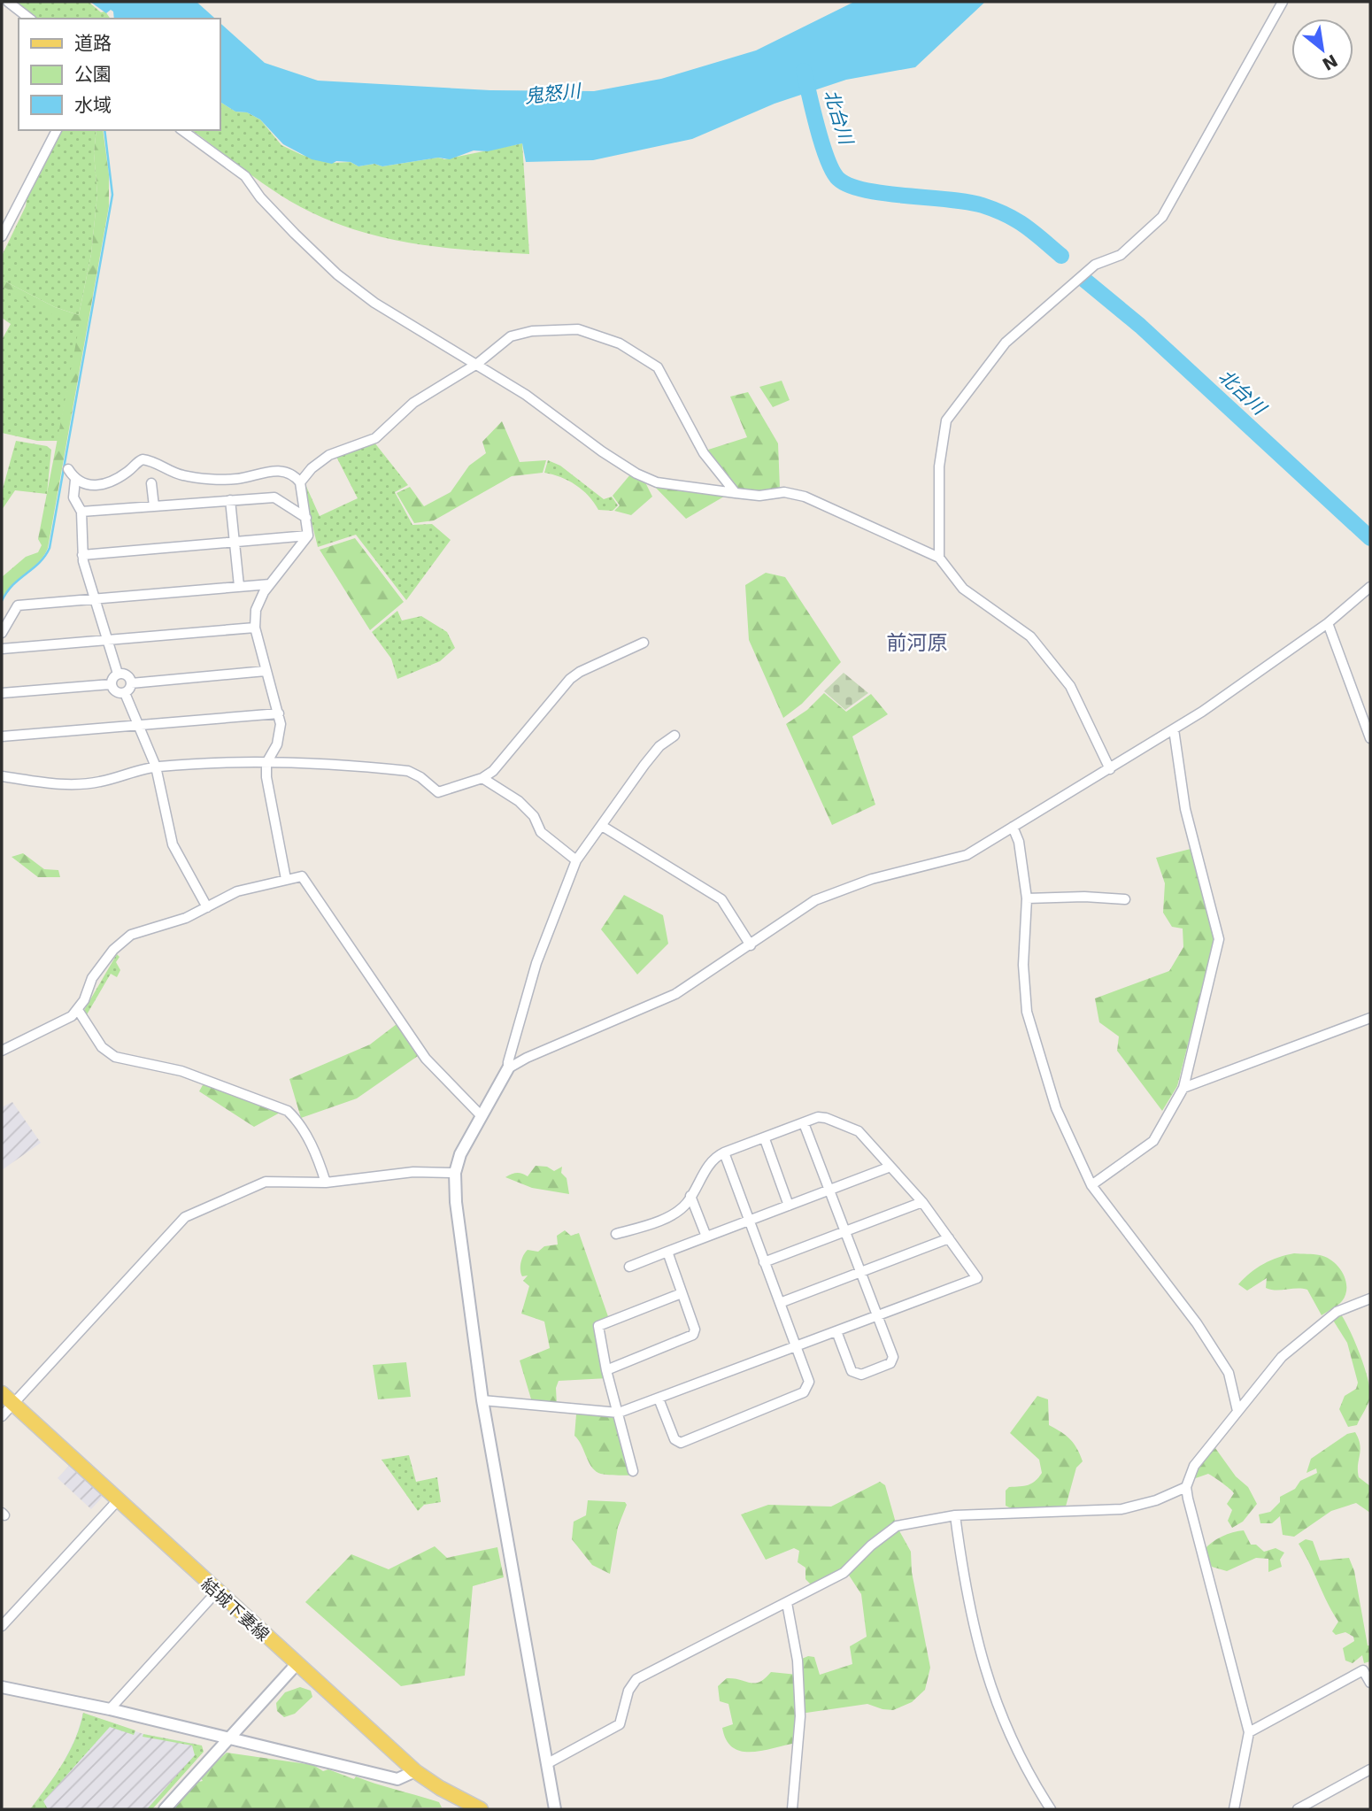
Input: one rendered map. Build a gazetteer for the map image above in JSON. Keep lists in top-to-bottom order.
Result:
{
  "streets": {
    "main road": ["結城下妻線"]
  },
  "districts": ["前河原"],
  "water": ["鬼怒川", "北台川"],
  "legend": ["道路", "公園", "水域"],
  "north": "bottom right"
}
